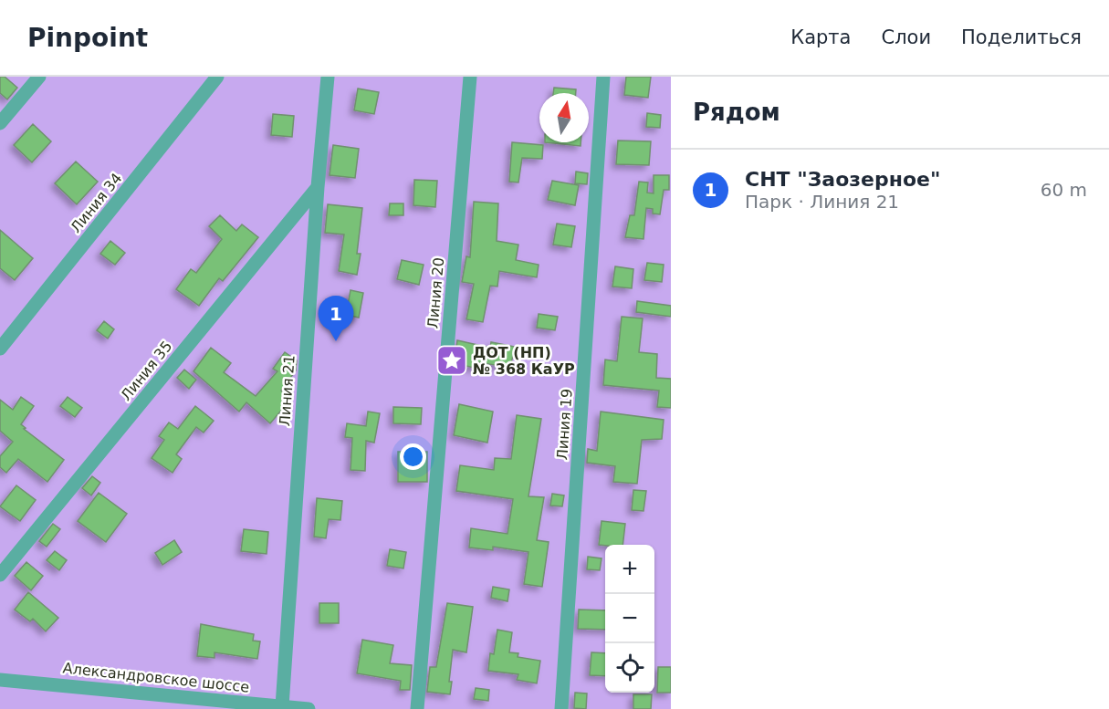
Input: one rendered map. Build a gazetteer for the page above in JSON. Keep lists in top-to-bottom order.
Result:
{
  "streets": {
    "street": [
      "Линия 34",
      "Линия 20",
      "Линия 35",
      "Линия 21",
      "Линия 19",
      "Александровское шоссе"
    ]
  },
  "crossings": [
    ["Линия 35", "Линия 21"],
    ["Линия 21", "Александровское шоссе"]
  ],
  "places": {
    "place": ["ДОТ (НП) № 368 КаУР"]
  },
  "north": "top",
  "page": {
    "header": "Pinpoint",
    "nav": ["Карта", "Слои", "Поделиться"],
    "heading": "Рядом",
    "list": [
      {
        "mark": "1",
        "name": "СНТ \"Заозерное\"",
        "note": "Парк · Линия 21",
        "value": "60 m"
      }
    ],
    "pins": "1",
    "map_buttons": ["+", "−"]
  }
}
